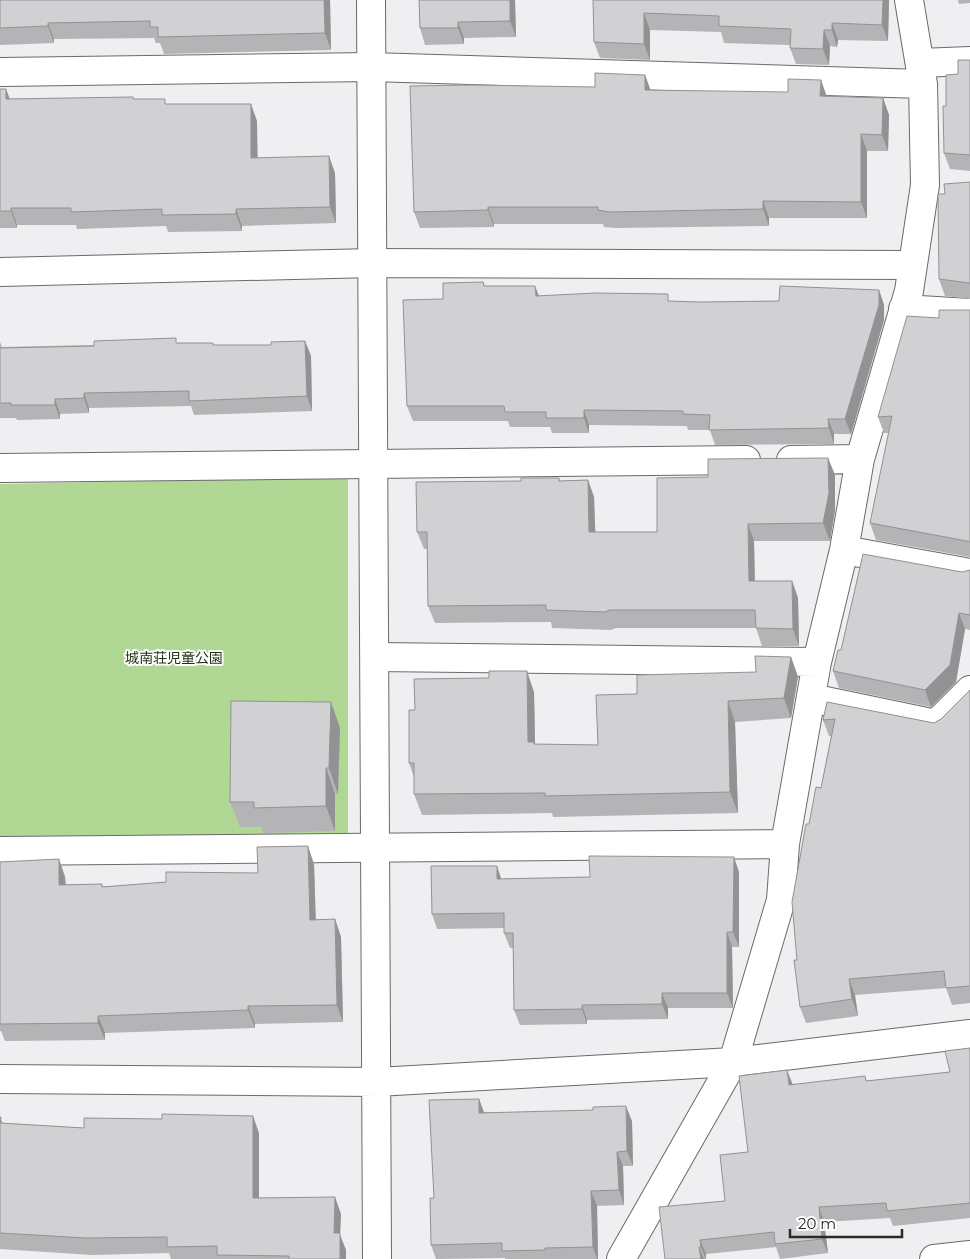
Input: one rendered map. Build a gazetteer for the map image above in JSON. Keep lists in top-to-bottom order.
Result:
{
  "parks": ["城南荘児童公園"],
  "scale_bar": "20 m"
}
